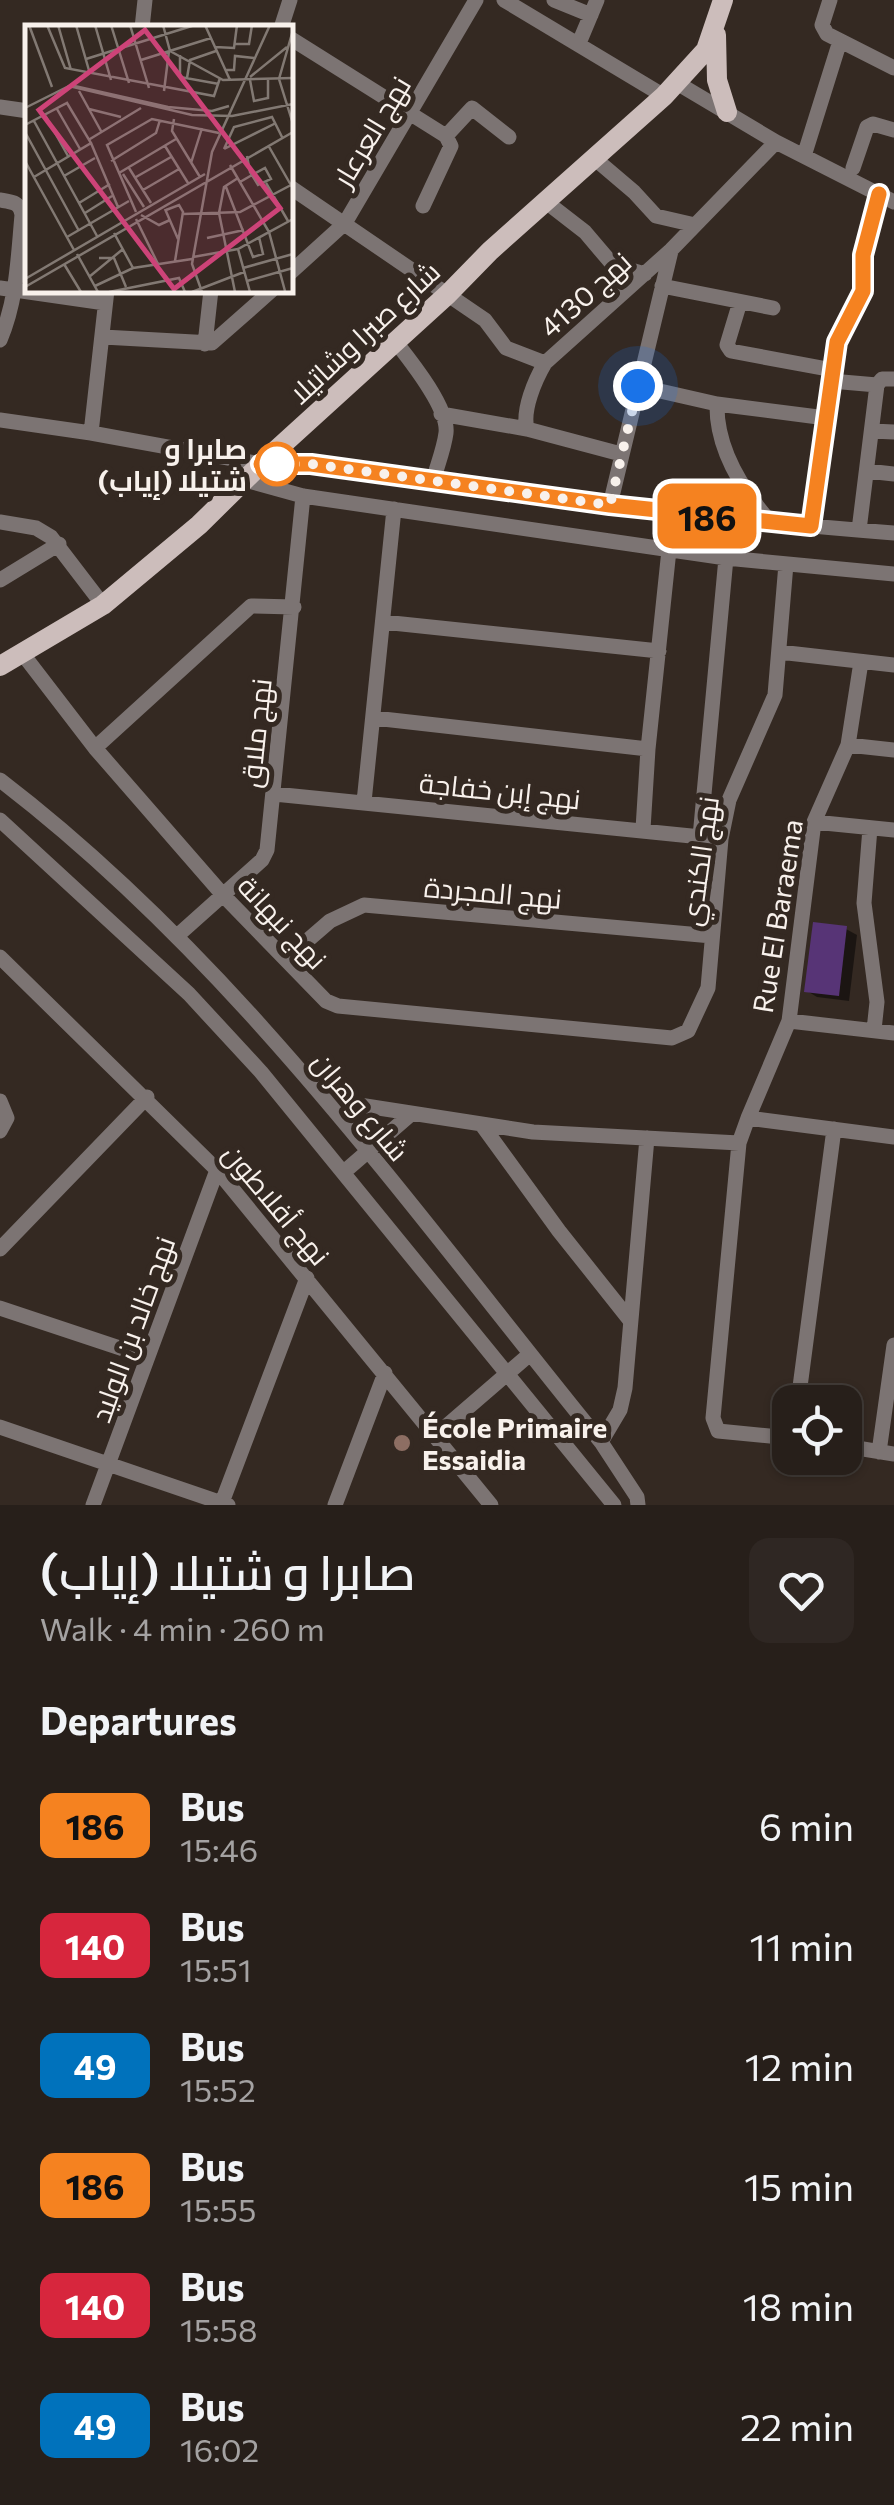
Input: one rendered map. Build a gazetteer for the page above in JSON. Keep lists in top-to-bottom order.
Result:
{
  "streets": {
    "main road": ["شارع صبرا وشاتيلا"],
    "street": [
      "نهج العرعار",
      "نهج 4130",
      "نهج ملاق",
      "نهج إبن خفاجة",
      "نهج الكندي",
      "نهج المجردة",
      "Rue El Baraema",
      "نهج نبهانة",
      "شارع وهران",
      "نهج أفلاطون",
      "نهج خالد بن الوليد"
    ]
  },
  "crossings": [
    ["شارع صبرا وشاتيلا", "نهج نبهانة"],
    ["نهج ملاق", "نهج إبن خفاجة"],
    ["نهج ملاق", "نهج نبهانة"],
    ["نهج ملاق", "شارع وهران"],
    ["نهج إبن خفاجة", "نهج الكندي"],
    ["نهج الكندي", "نهج المجردة"],
    ["نهج الكندي", "نهج نبهانة"],
    ["نهج المجردة", "نهج نبهانة"],
    ["نهج أفلاطون", "نهج خالد بن الوليد"]
  ],
  "places": ["صابرا و شتيلا (إياب)", "École Primaire Essaidia"],
  "lines": ["bus line 186"],
  "page": {
    "on_map": "186",
    "heading": [
      ["صابرا و شتيلا (إياب)", "Walk · 4 min · 260 m"],
      "Departures"
    ],
    "list": [
      {
        "mark": "186",
        "name": "Bus",
        "note": "15:46",
        "value": "6 min"
      },
      {
        "mark": "140",
        "name": "Bus",
        "note": "15:51",
        "value": "11 min"
      },
      {
        "mark": "49",
        "name": "Bus",
        "note": "15:52",
        "value": "12 min"
      },
      {
        "mark": "186",
        "name": "Bus",
        "note": "15:55",
        "value": "15 min"
      },
      {
        "mark": "140",
        "name": "Bus",
        "note": "15:58",
        "value": "18 min"
      },
      {
        "mark": "49",
        "name": "Bus",
        "note": "16:02",
        "value": "22 min"
      }
    ]
  }
}
